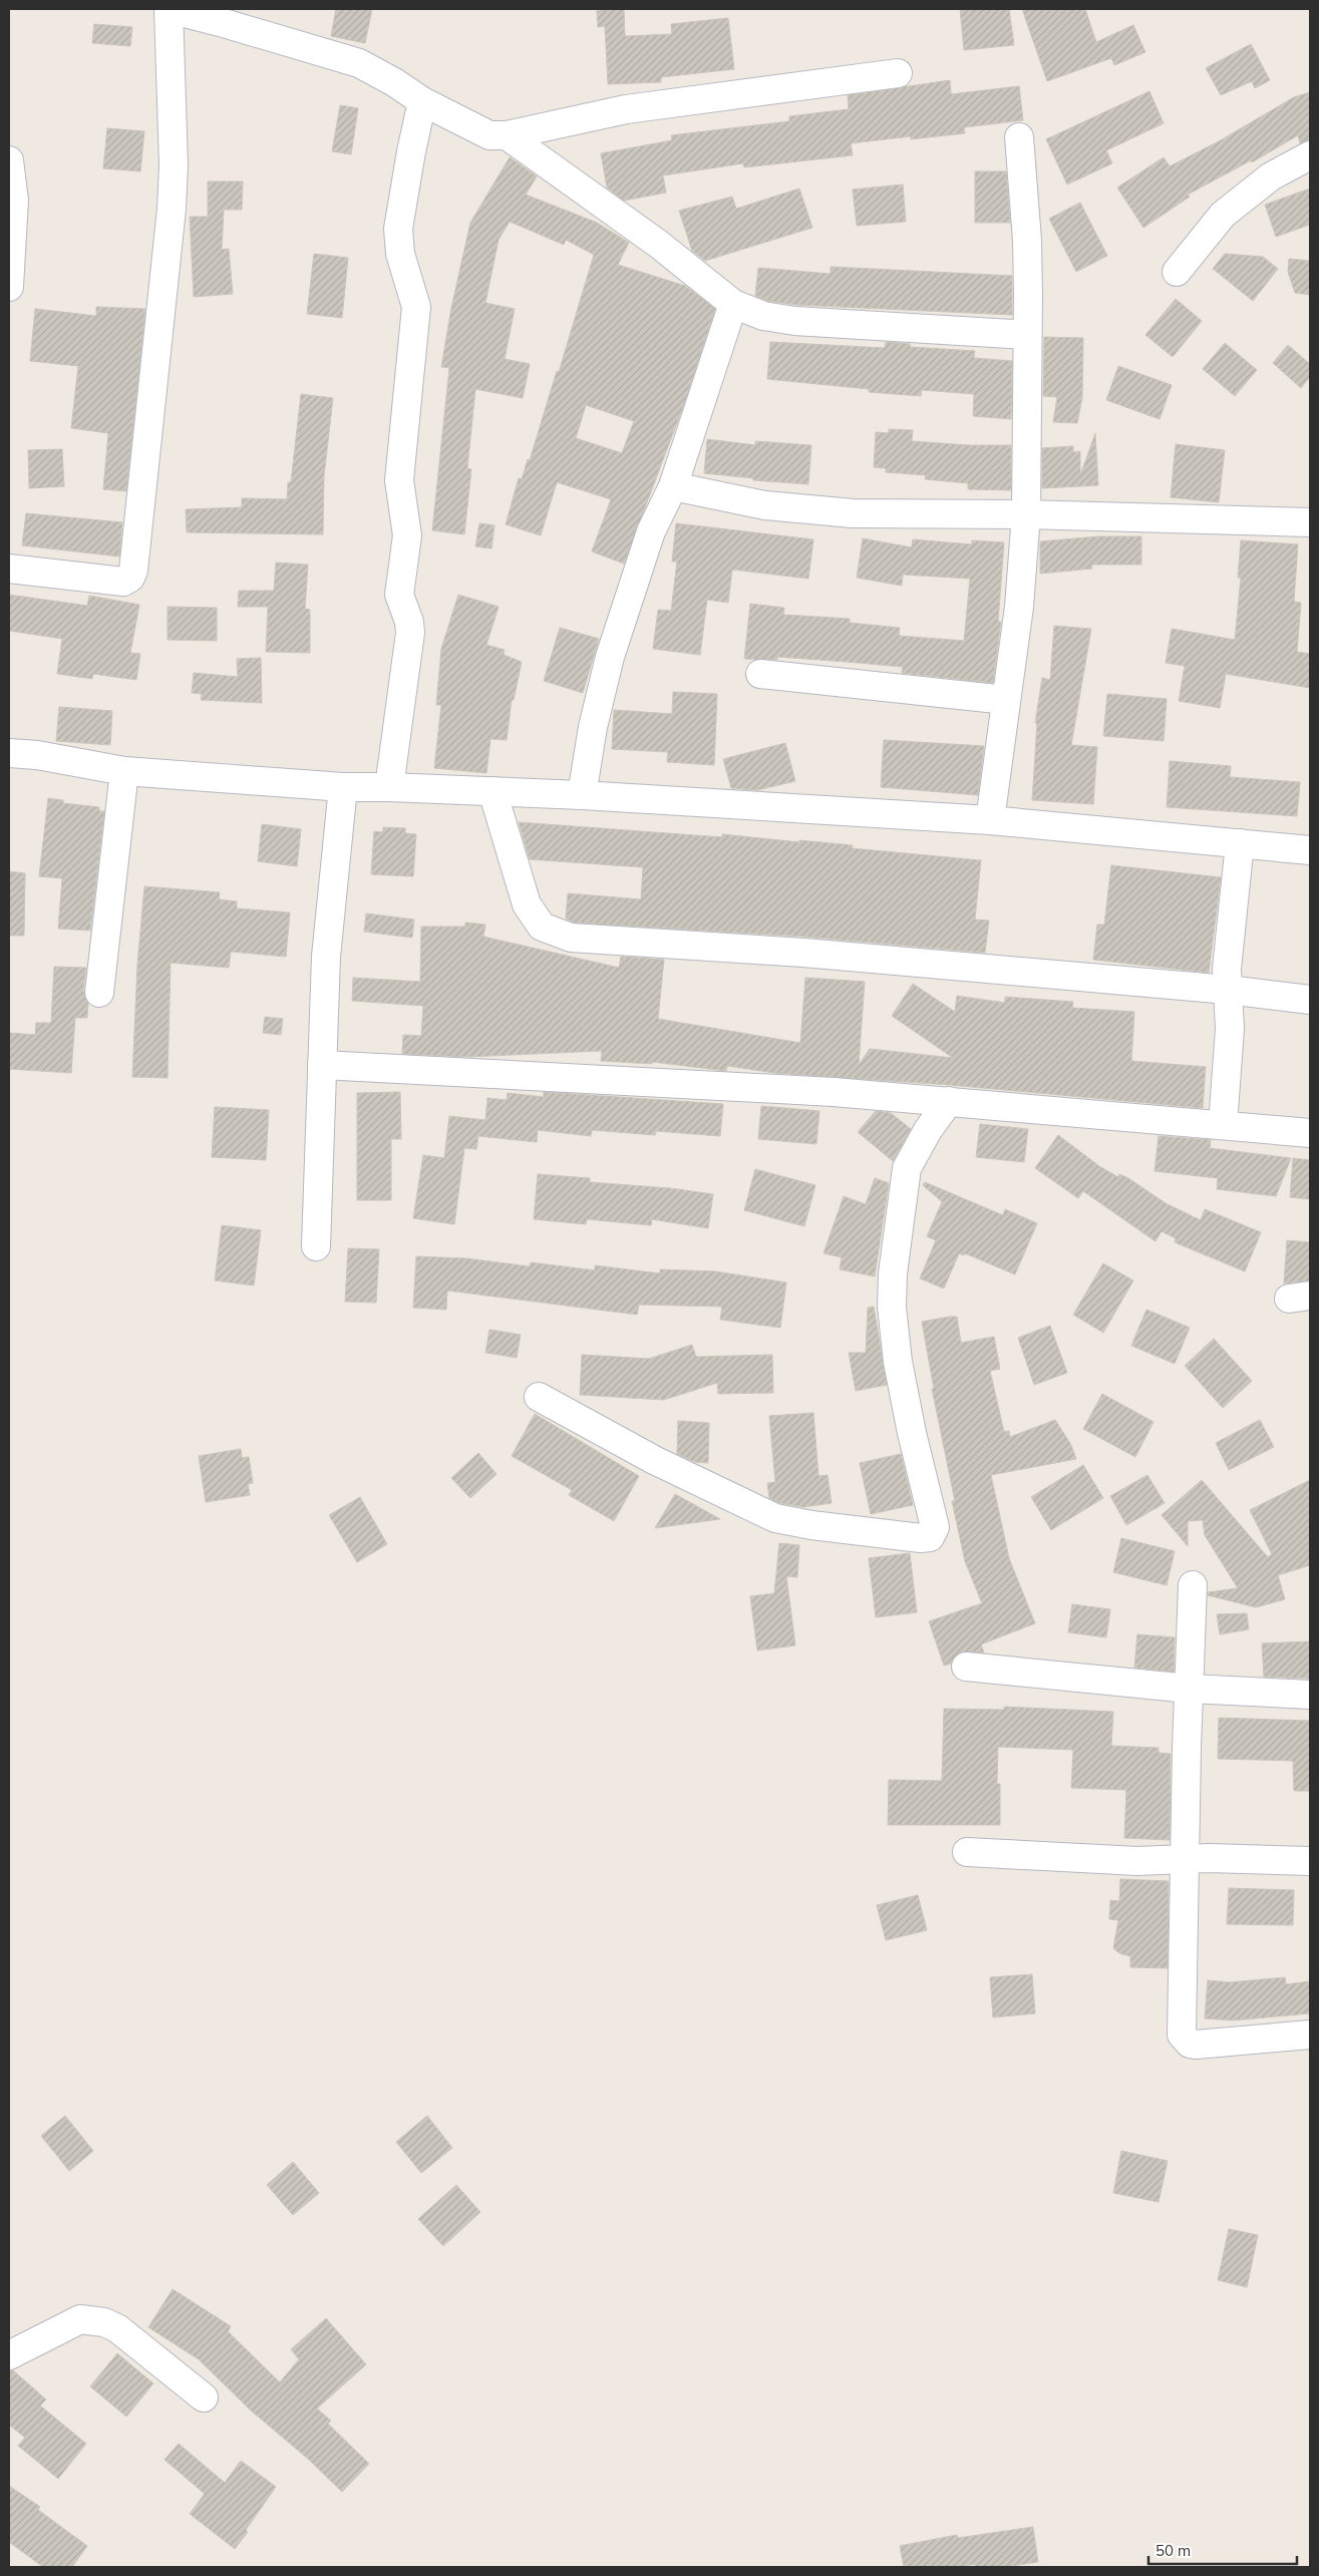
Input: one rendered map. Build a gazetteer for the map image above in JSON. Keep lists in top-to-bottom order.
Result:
{
  "scale_bar": "50 m"
}
